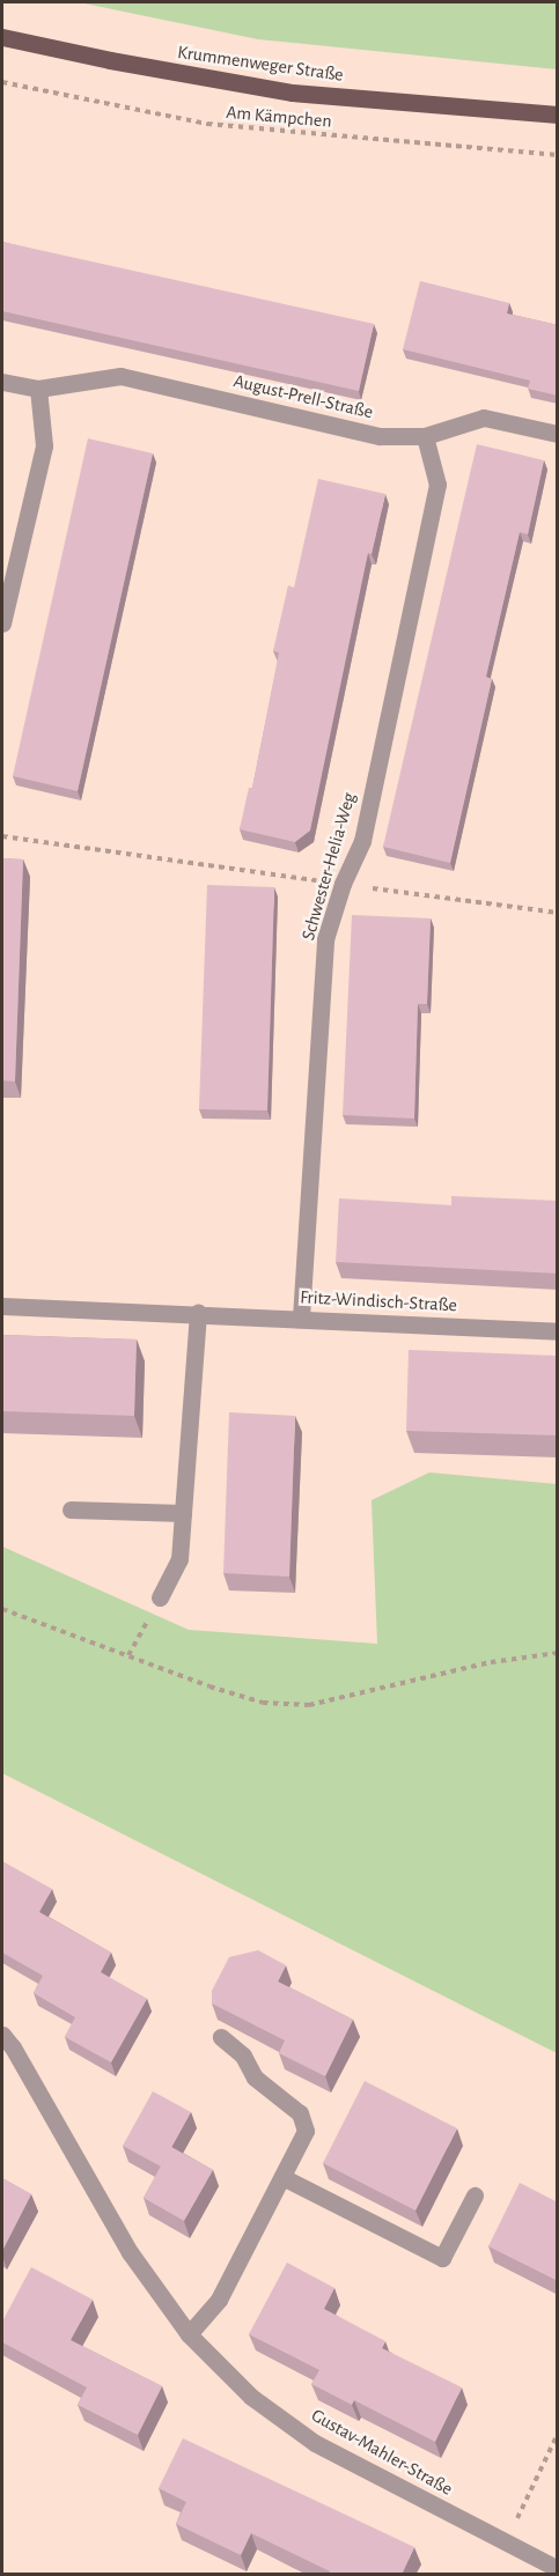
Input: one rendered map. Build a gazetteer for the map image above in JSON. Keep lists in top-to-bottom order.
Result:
{
  "streets": {
    "main road": ["Krummenweger Straße"],
    "street": [
      "August-Prell-Straße",
      "Schwester-Helia-Weg",
      "Fritz-Windisch-Straße",
      "Gustav-Mahler-Straße"
    ],
    "path": ["Am Kämpchen"]
  },
  "crossings": [
    ["August-Prell-Straße", "Schwester-Helia-Weg"],
    ["Schwester-Helia-Weg", "Fritz-Windisch-Straße"]
  ]
}
